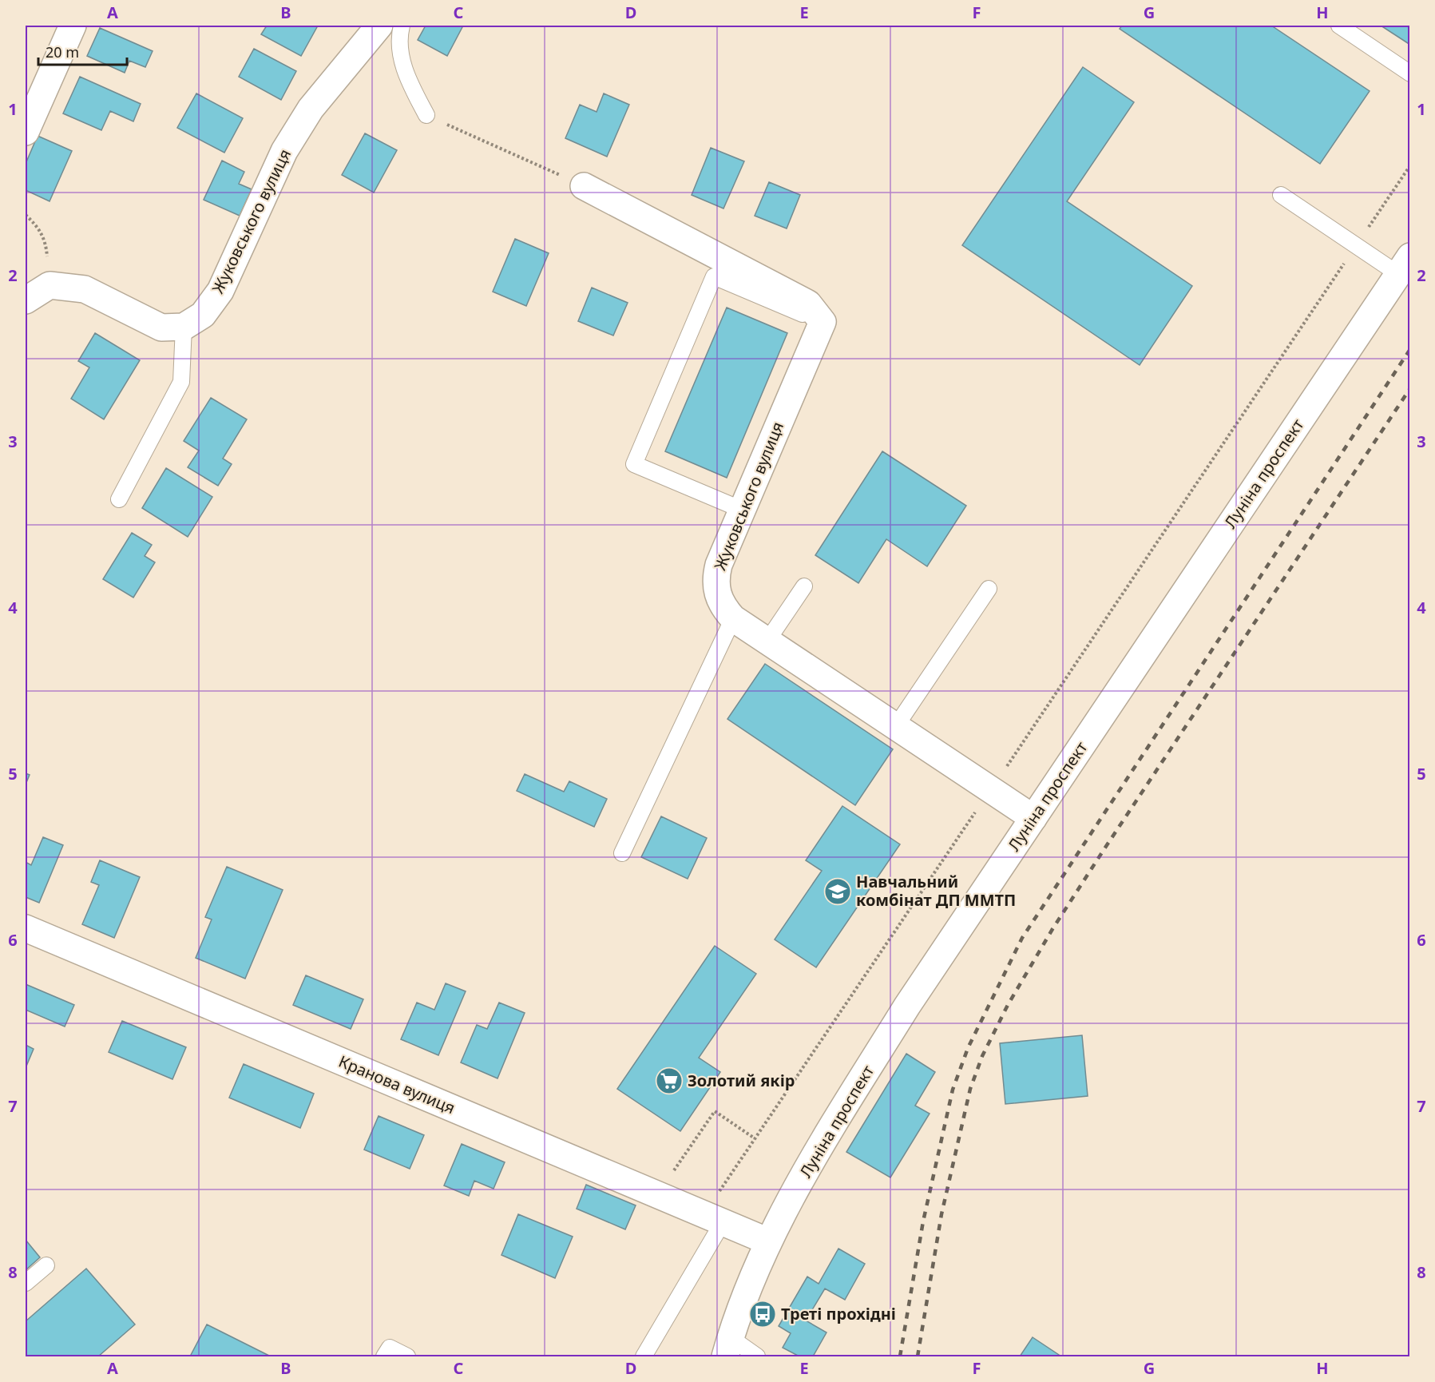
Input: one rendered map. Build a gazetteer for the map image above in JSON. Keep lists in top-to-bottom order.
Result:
{
  "streets": {
    "street": ["Жуковського вулиця", "Луніна проспект", "Кранова вулиця"]
  },
  "crossings": [
    ["Жуковського вулиця", "Луніна проспект"],
    ["Луніна проспект", "Кранова вулиця"]
  ],
  "places": {
    "school or university": ["Навчальний комбінат ДП ММТП"],
    "supermarket": ["Золотий якір"],
    "bus stop": ["Треті прохідні"]
  },
  "scale_bar": "20 m",
  "grid": {
    "columns": [
      "A",
      "B",
      "C",
      "D",
      "E",
      "F",
      "G",
      "H"
    ],
    "rows": [
      "1",
      "2",
      "3",
      "4",
      "5",
      "6",
      "7",
      "8"
    ]
  }
}
